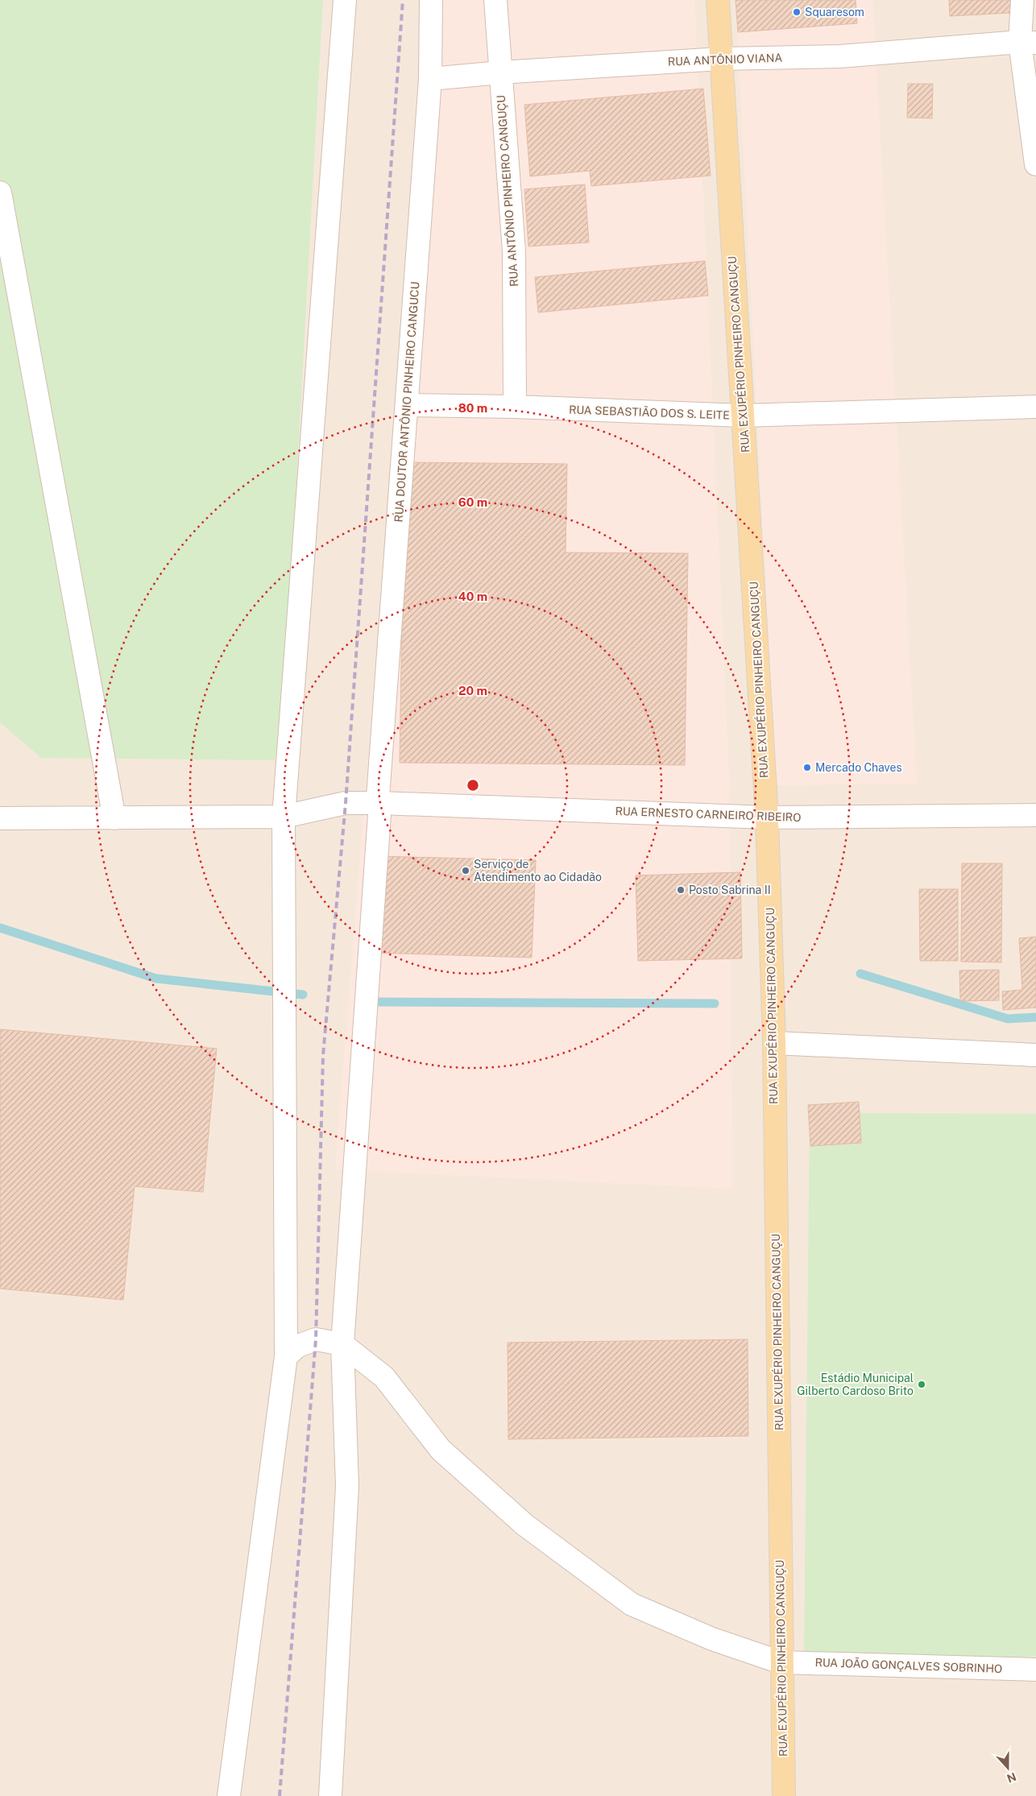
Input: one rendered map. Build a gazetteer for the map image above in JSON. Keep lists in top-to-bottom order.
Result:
{
  "streets": {
    "main road": ["RUA EXUPÉRIO PINHEIRO CANGUÇU"],
    "street": [
      "RUA ANTÔNIO VIANA",
      "RUA ANTÔNIO PINHEIRO CANGUÇU",
      "RUA DOUTOR ANTÔNIO PINHEIRO CANGUCU",
      "RUA SEBASTIÃO DOS S. LEITE",
      "RUA ERNESTO CARNEIRO RIBEIRO",
      "RUA JOÃO GONÇALVES SOBRINHO"
    ]
  },
  "crossings": [
    ["RUA ANTÔNIO VIANA", "RUA ANTÔNIO PINHEIRO CANGUÇU"],
    ["RUA ANTÔNIO VIANA", "RUA EXUPÉRIO PINHEIRO CANGUÇU"],
    ["RUA ANTÔNIO VIANA", "RUA DOUTOR ANTÔNIO PINHEIRO CANGUCU"],
    ["RUA ANTÔNIO PINHEIRO CANGUÇU", "RUA SEBASTIÃO DOS S. LEITE"],
    ["RUA EXUPÉRIO PINHEIRO CANGUÇU", "RUA SEBASTIÃO DOS S. LEITE"],
    ["RUA EXUPÉRIO PINHEIRO CANGUÇU", "RUA ERNESTO CARNEIRO RIBEIRO"],
    ["RUA EXUPÉRIO PINHEIRO CANGUÇU", "RUA JOÃO GONÇALVES SOBRINHO"],
    ["RUA DOUTOR ANTÔNIO PINHEIRO CANGUCU", "RUA SEBASTIÃO DOS S. LEITE"],
    ["RUA DOUTOR ANTÔNIO PINHEIRO CANGUCU", "RUA ERNESTO CARNEIRO RIBEIRO"],
    ["RUA DOUTOR ANTÔNIO PINHEIRO CANGUCU", "RUA JOÃO GONÇALVES SOBRINHO"]
  ],
  "places": [
    "Squaresom",
    "Mercado Chaves",
    "Serviço de Atendimento ao Cidadão",
    "Posto Sabrina II",
    "Estádio Municipal Gilberto Cardoso Brito"
  ],
  "north": "bottom",
  "rings": [
    "80 m",
    "60 m",
    "40 m",
    "20 m"
  ]
}
